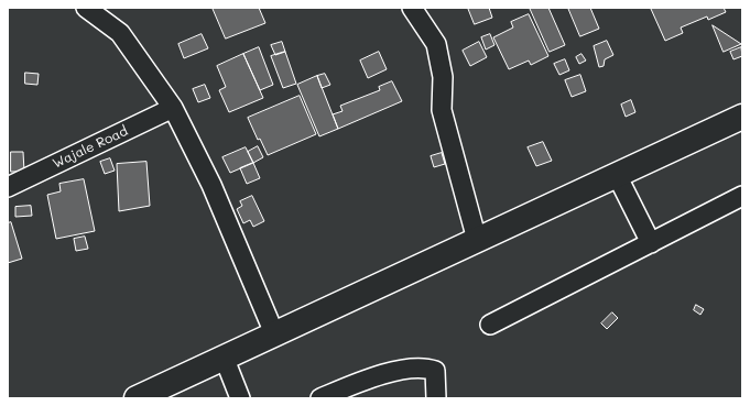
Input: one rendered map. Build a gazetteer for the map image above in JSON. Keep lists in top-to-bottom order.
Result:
{
  "streets": {
    "street": ["Wajale Road"]
  }
}
